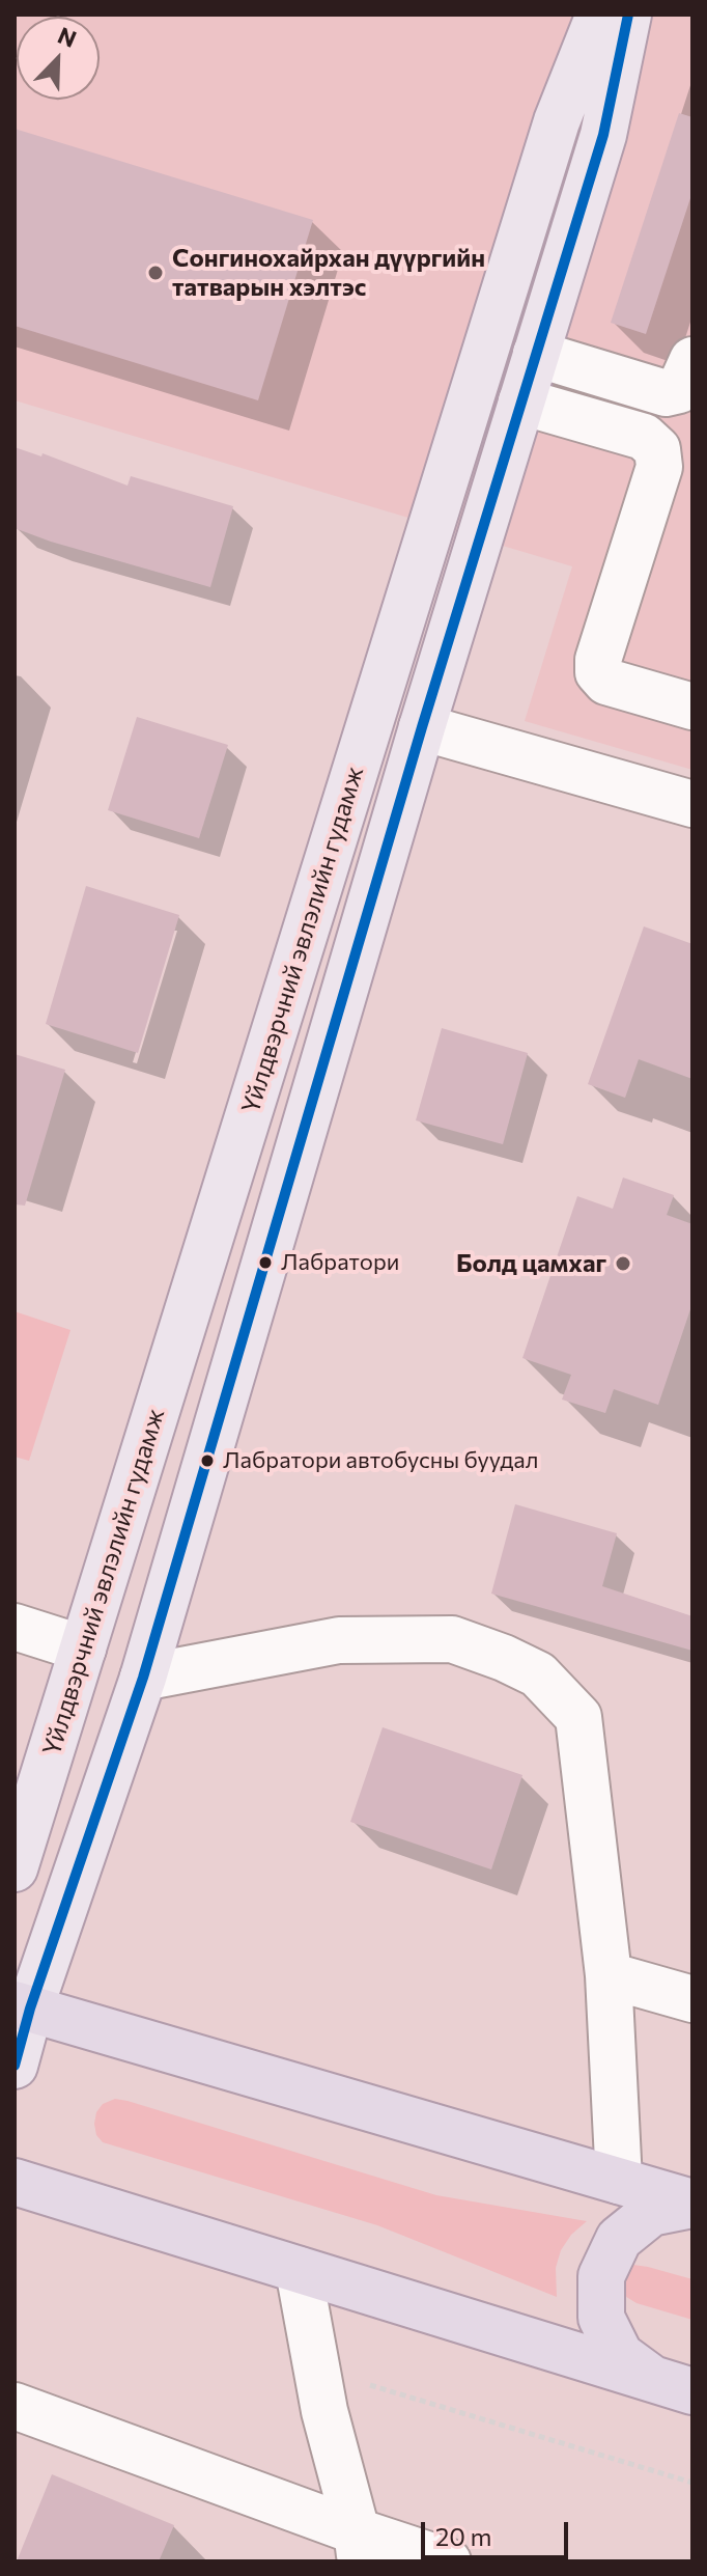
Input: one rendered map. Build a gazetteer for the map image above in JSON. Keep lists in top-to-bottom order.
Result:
{
  "streets": {
    "main road": ["Үйлдвэрчний эвлэлийн гудамж"]
  },
  "places": [
    "Сонгинохайрхан дүүргийн татварын хэлтэс",
    "Лабратори",
    "Болд цамхаг",
    "Лабратори автобусны буудал"
  ],
  "scale_bar": "20 m",
  "north": "top right"
}
